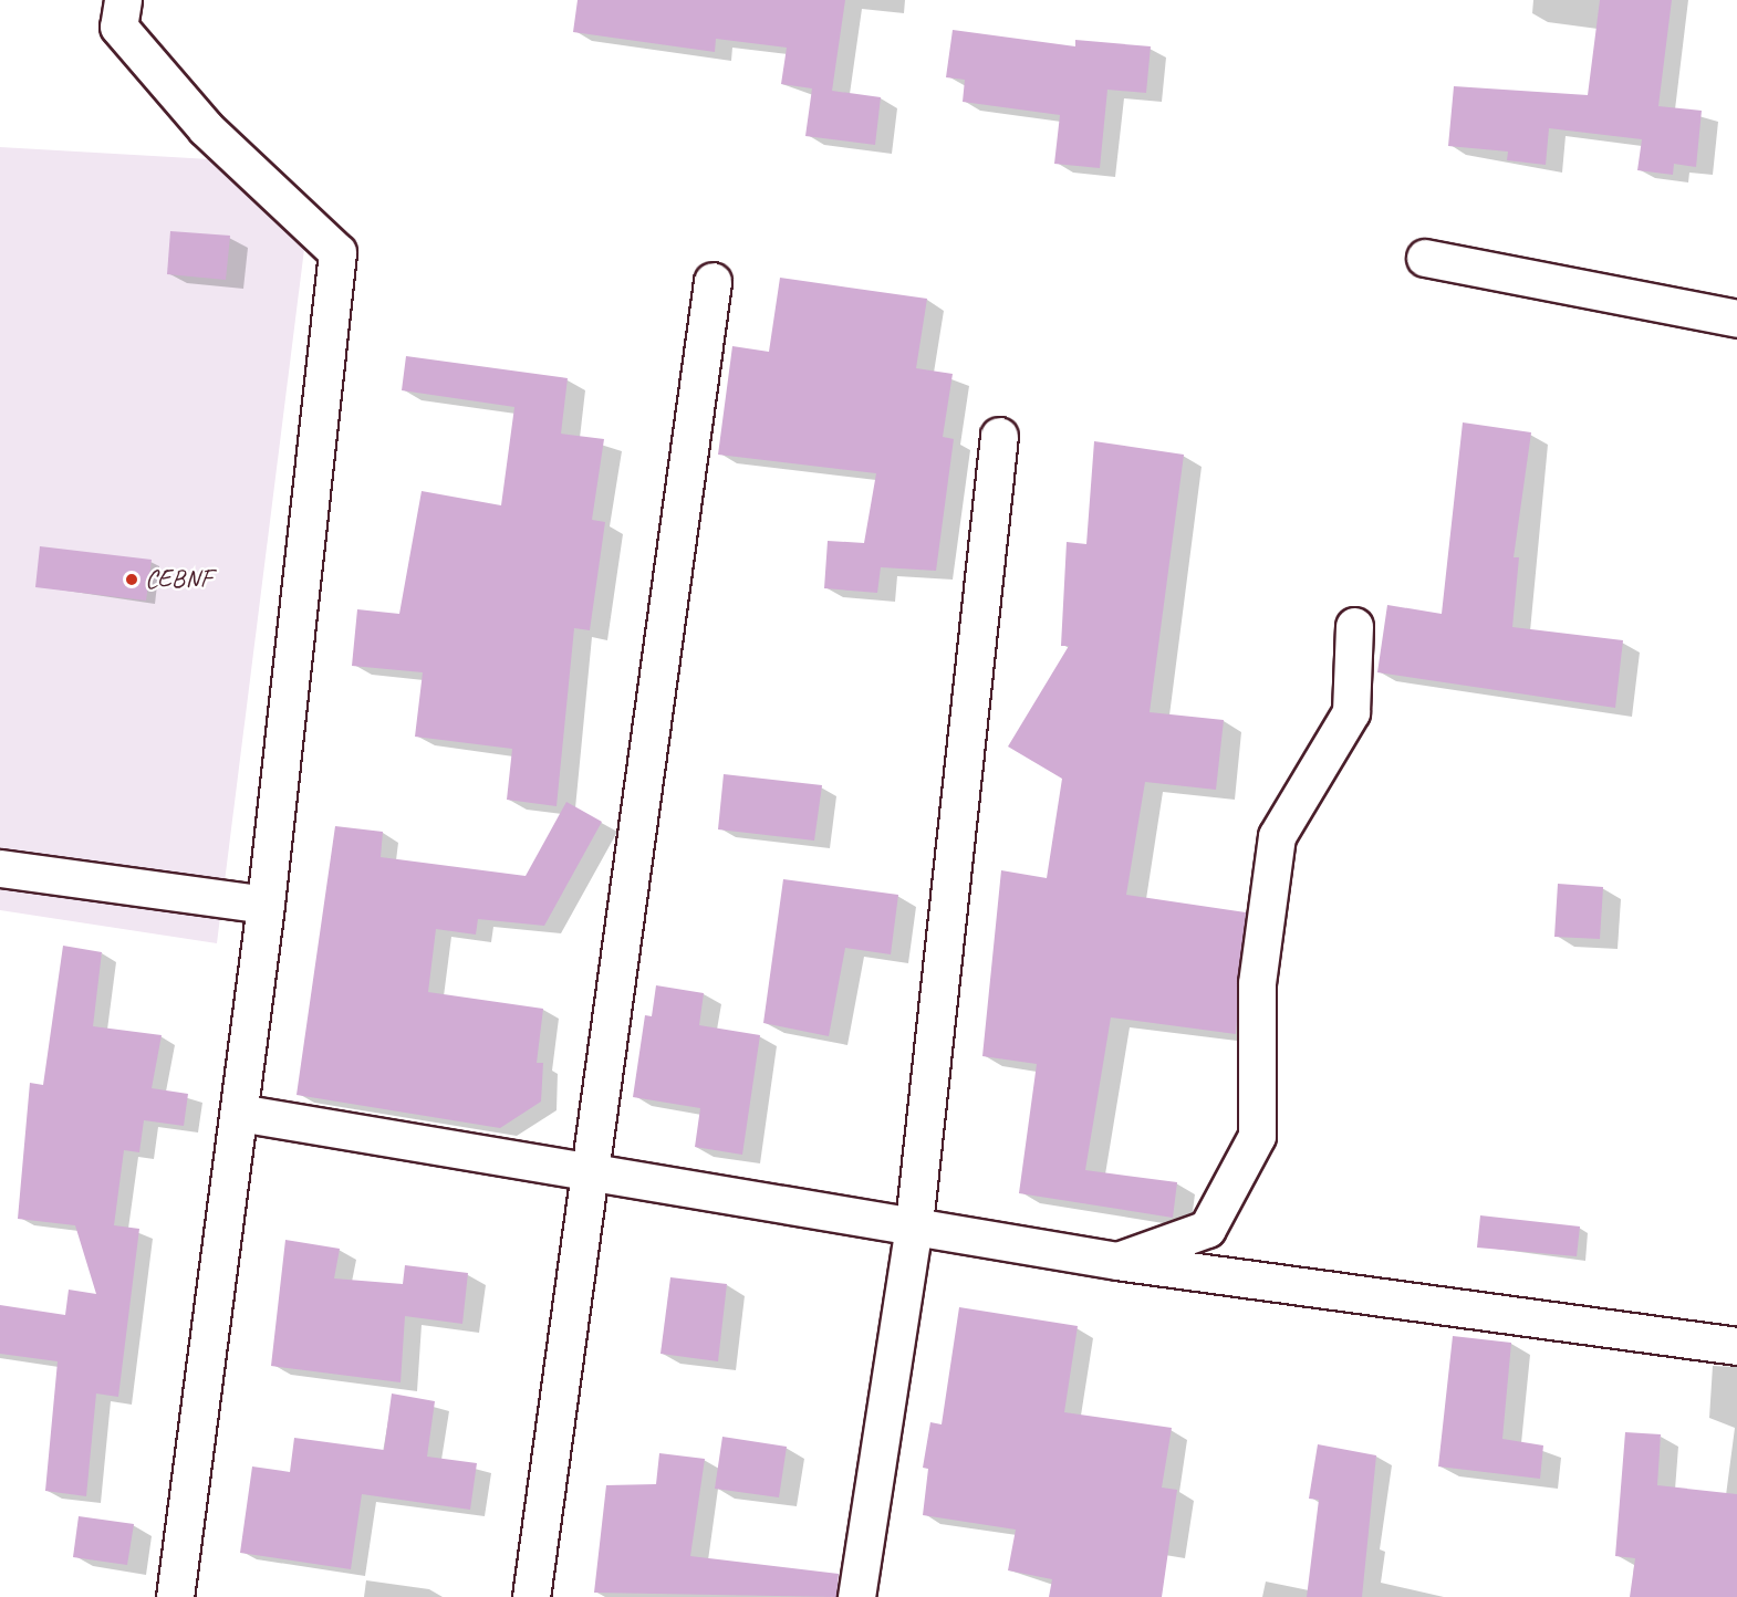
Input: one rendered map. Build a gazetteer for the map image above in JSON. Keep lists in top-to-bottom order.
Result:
{
  "places": ["CEBNF"]
}
